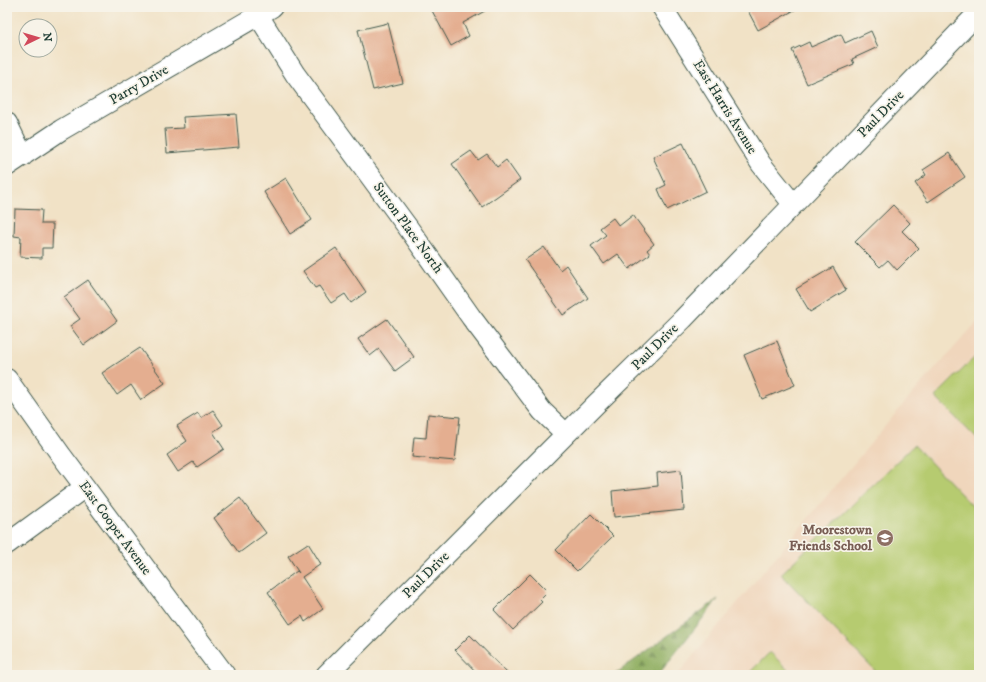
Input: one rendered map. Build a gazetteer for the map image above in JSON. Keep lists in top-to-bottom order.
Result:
{
  "streets": {
    "street": [
      "Parry Drive",
      "East Harris Avenue",
      "Paul Drive",
      "Sutton Place North",
      "East Cooper Avenue"
    ]
  },
  "crossings": [
    ["Parry Drive", "Sutton Place North"],
    ["East Harris Avenue", "Paul Drive"],
    ["Paul Drive", "Sutton Place North"]
  ],
  "places": {
    "school or university": ["Moorestown Friends School"]
  },
  "north": "right"
}
